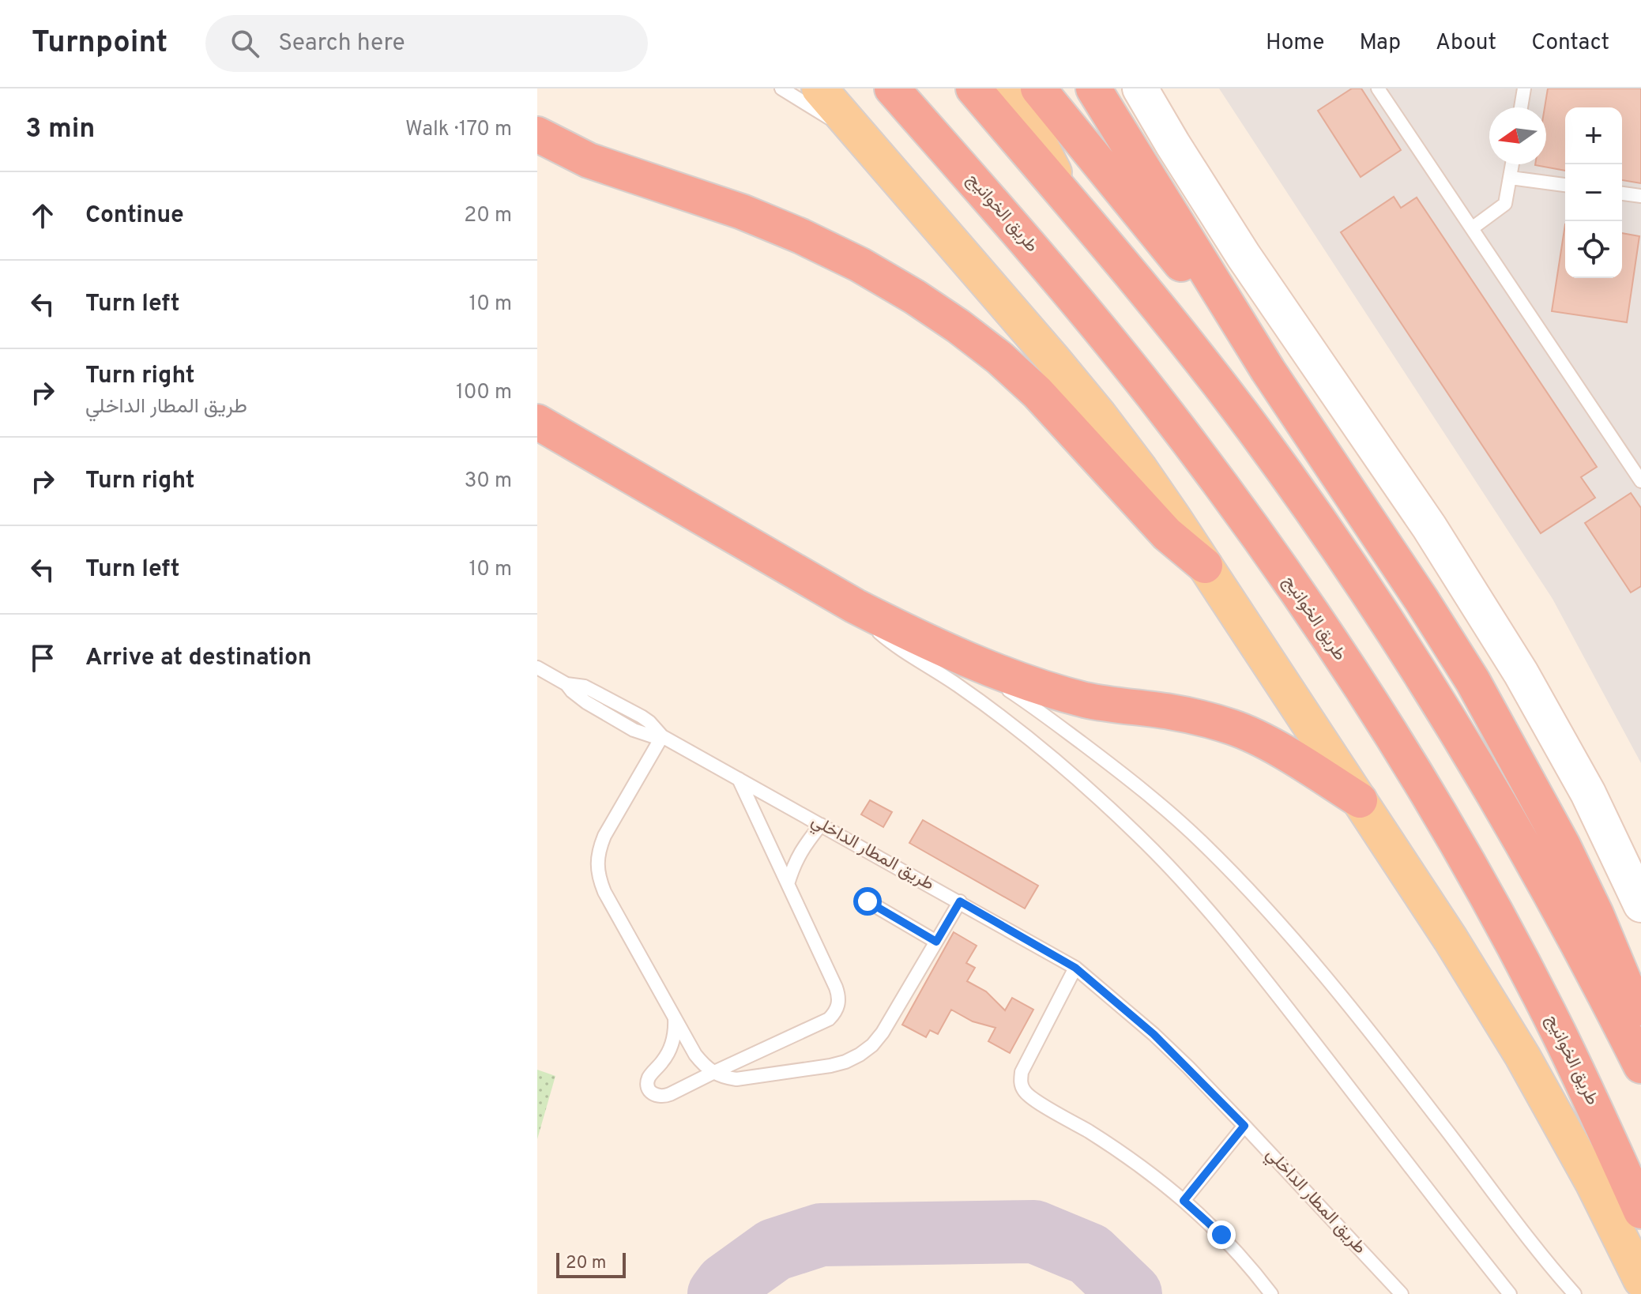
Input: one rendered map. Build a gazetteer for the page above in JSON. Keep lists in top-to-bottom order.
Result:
{
  "streets": {
    "highway": ["طريق الخوانيج"],
    "lane": ["طريق المطار الداخلي"]
  },
  "scale_bar": "20 m",
  "north": "left",
  "page": {
    "header": "Turnpoint",
    "search": "Search here",
    "nav": [
      "Home",
      "Map",
      "About",
      "Contact"
    ],
    "heading": ["3 min", "Walk · 170 m"],
    "map_buttons": ["+", "−"],
    "list": [
      ["Continue", "20 m"],
      ["Turn left", "10 m"],
      ["Turn right", "طريق المطار الداخلي", "100 m"],
      ["Turn right", "30 m"],
      ["Turn left", "10 m"],
      "Arrive at destination"
    ],
    "scale": "20 m"
  }
}
